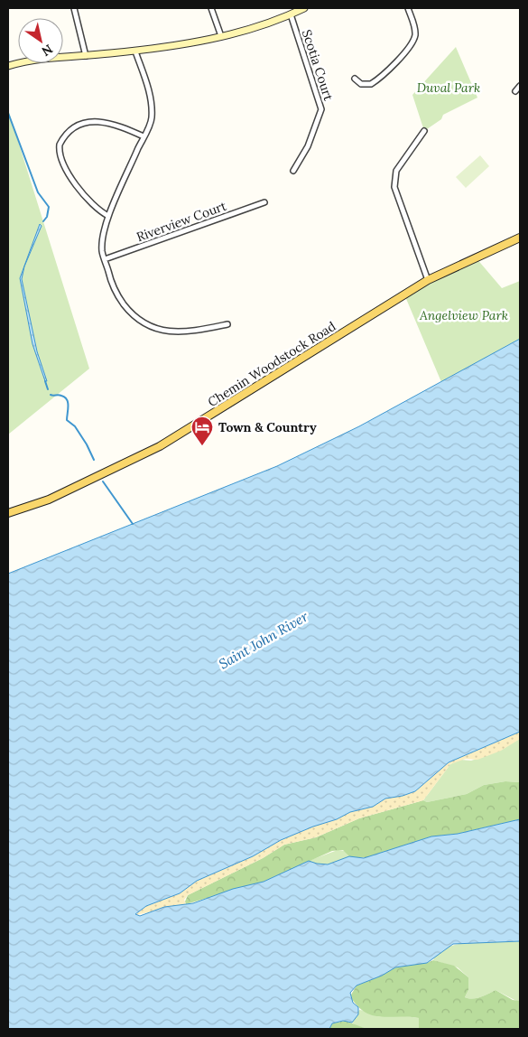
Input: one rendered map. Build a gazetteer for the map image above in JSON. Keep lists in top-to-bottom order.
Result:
{
  "streets": {
    "main road": ["Chemin Woodstock Road"],
    "street": ["Scotia Court", "Riverview Court"]
  },
  "water": ["Saint John River"],
  "parks": ["Duval Park", "Angelview Park"],
  "places": {
    "hotel": ["Town & Country"]
  },
  "north": "bottom right"
}
